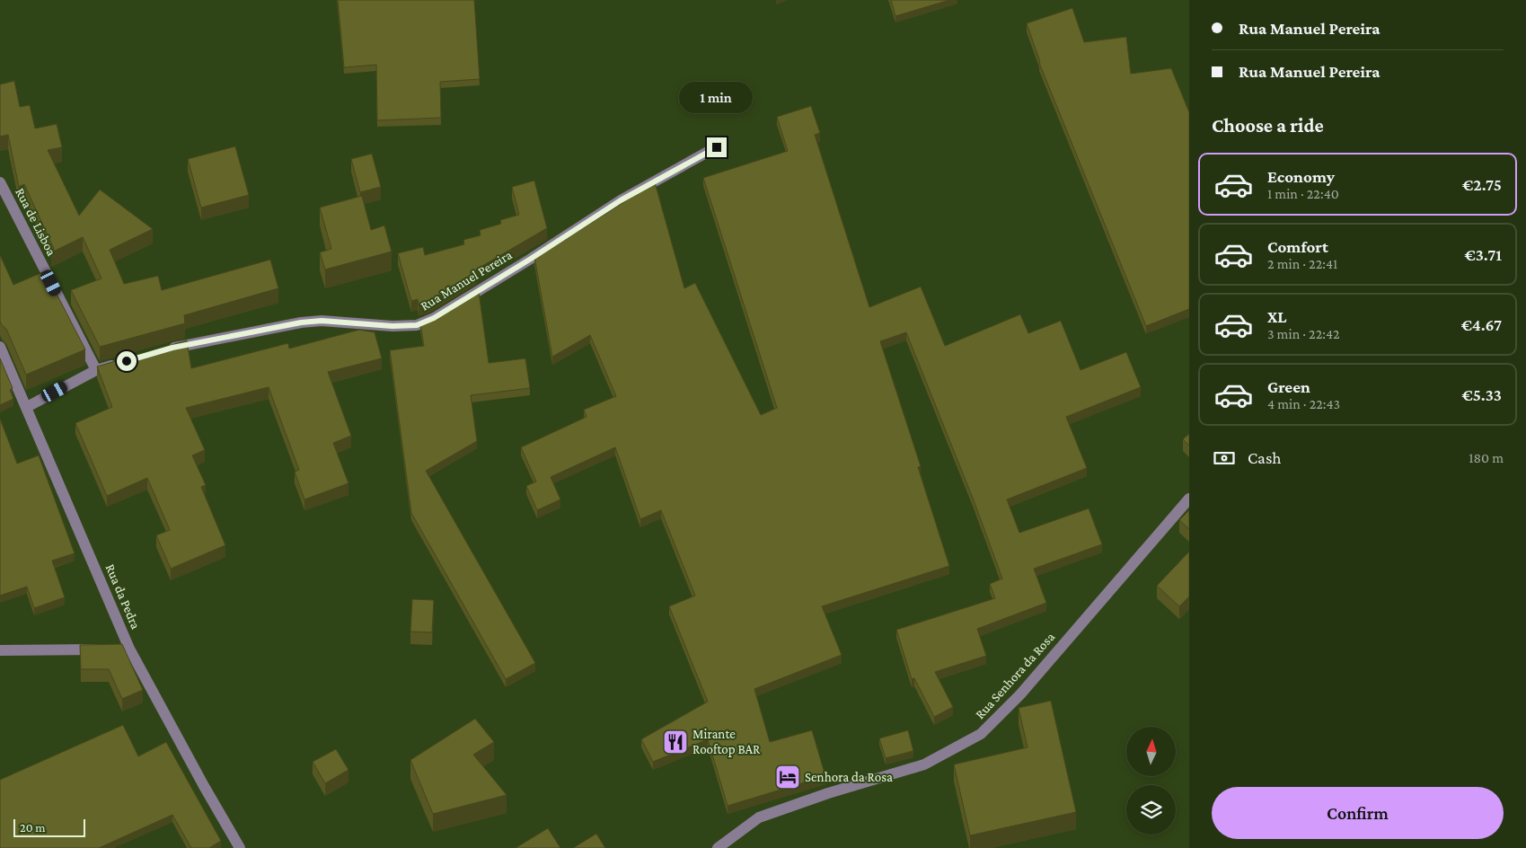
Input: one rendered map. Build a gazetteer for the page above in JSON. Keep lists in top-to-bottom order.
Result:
{
  "streets": {
    "street": [
      "Rua de Lisboa",
      "Rua Manuel Pereira",
      "Rua da Pedra",
      "Rua Senhora da Rosa"
    ]
  },
  "places": {
    "restaurant": ["Mirante Rooftop BAR"],
    "hotel": ["Senhora da Rosa"]
  },
  "scale_bar": "20 m",
  "north": "top",
  "page": {
    "banner": ["Rua Manuel Pereira", "Rua Manuel Pereira"],
    "bubble": "1 min",
    "heading": "Choose a ride",
    "list": [
      {
        "name": "Economy",
        "note": "1 min · 22:40",
        "value": "€2.75"
      },
      {
        "name": "Comfort",
        "note": "2 min · 22:41",
        "value": "€3.71"
      },
      {
        "name": "XL",
        "note": "3 min · 22:42",
        "value": "€4.67"
      },
      {
        "name": "Green",
        "note": "4 min · 22:43",
        "value": "€5.33"
      }
    ],
    "pay": ["Cash", "180 m"],
    "buttons": "Confirm",
    "scale": "20 m"
  }
}
